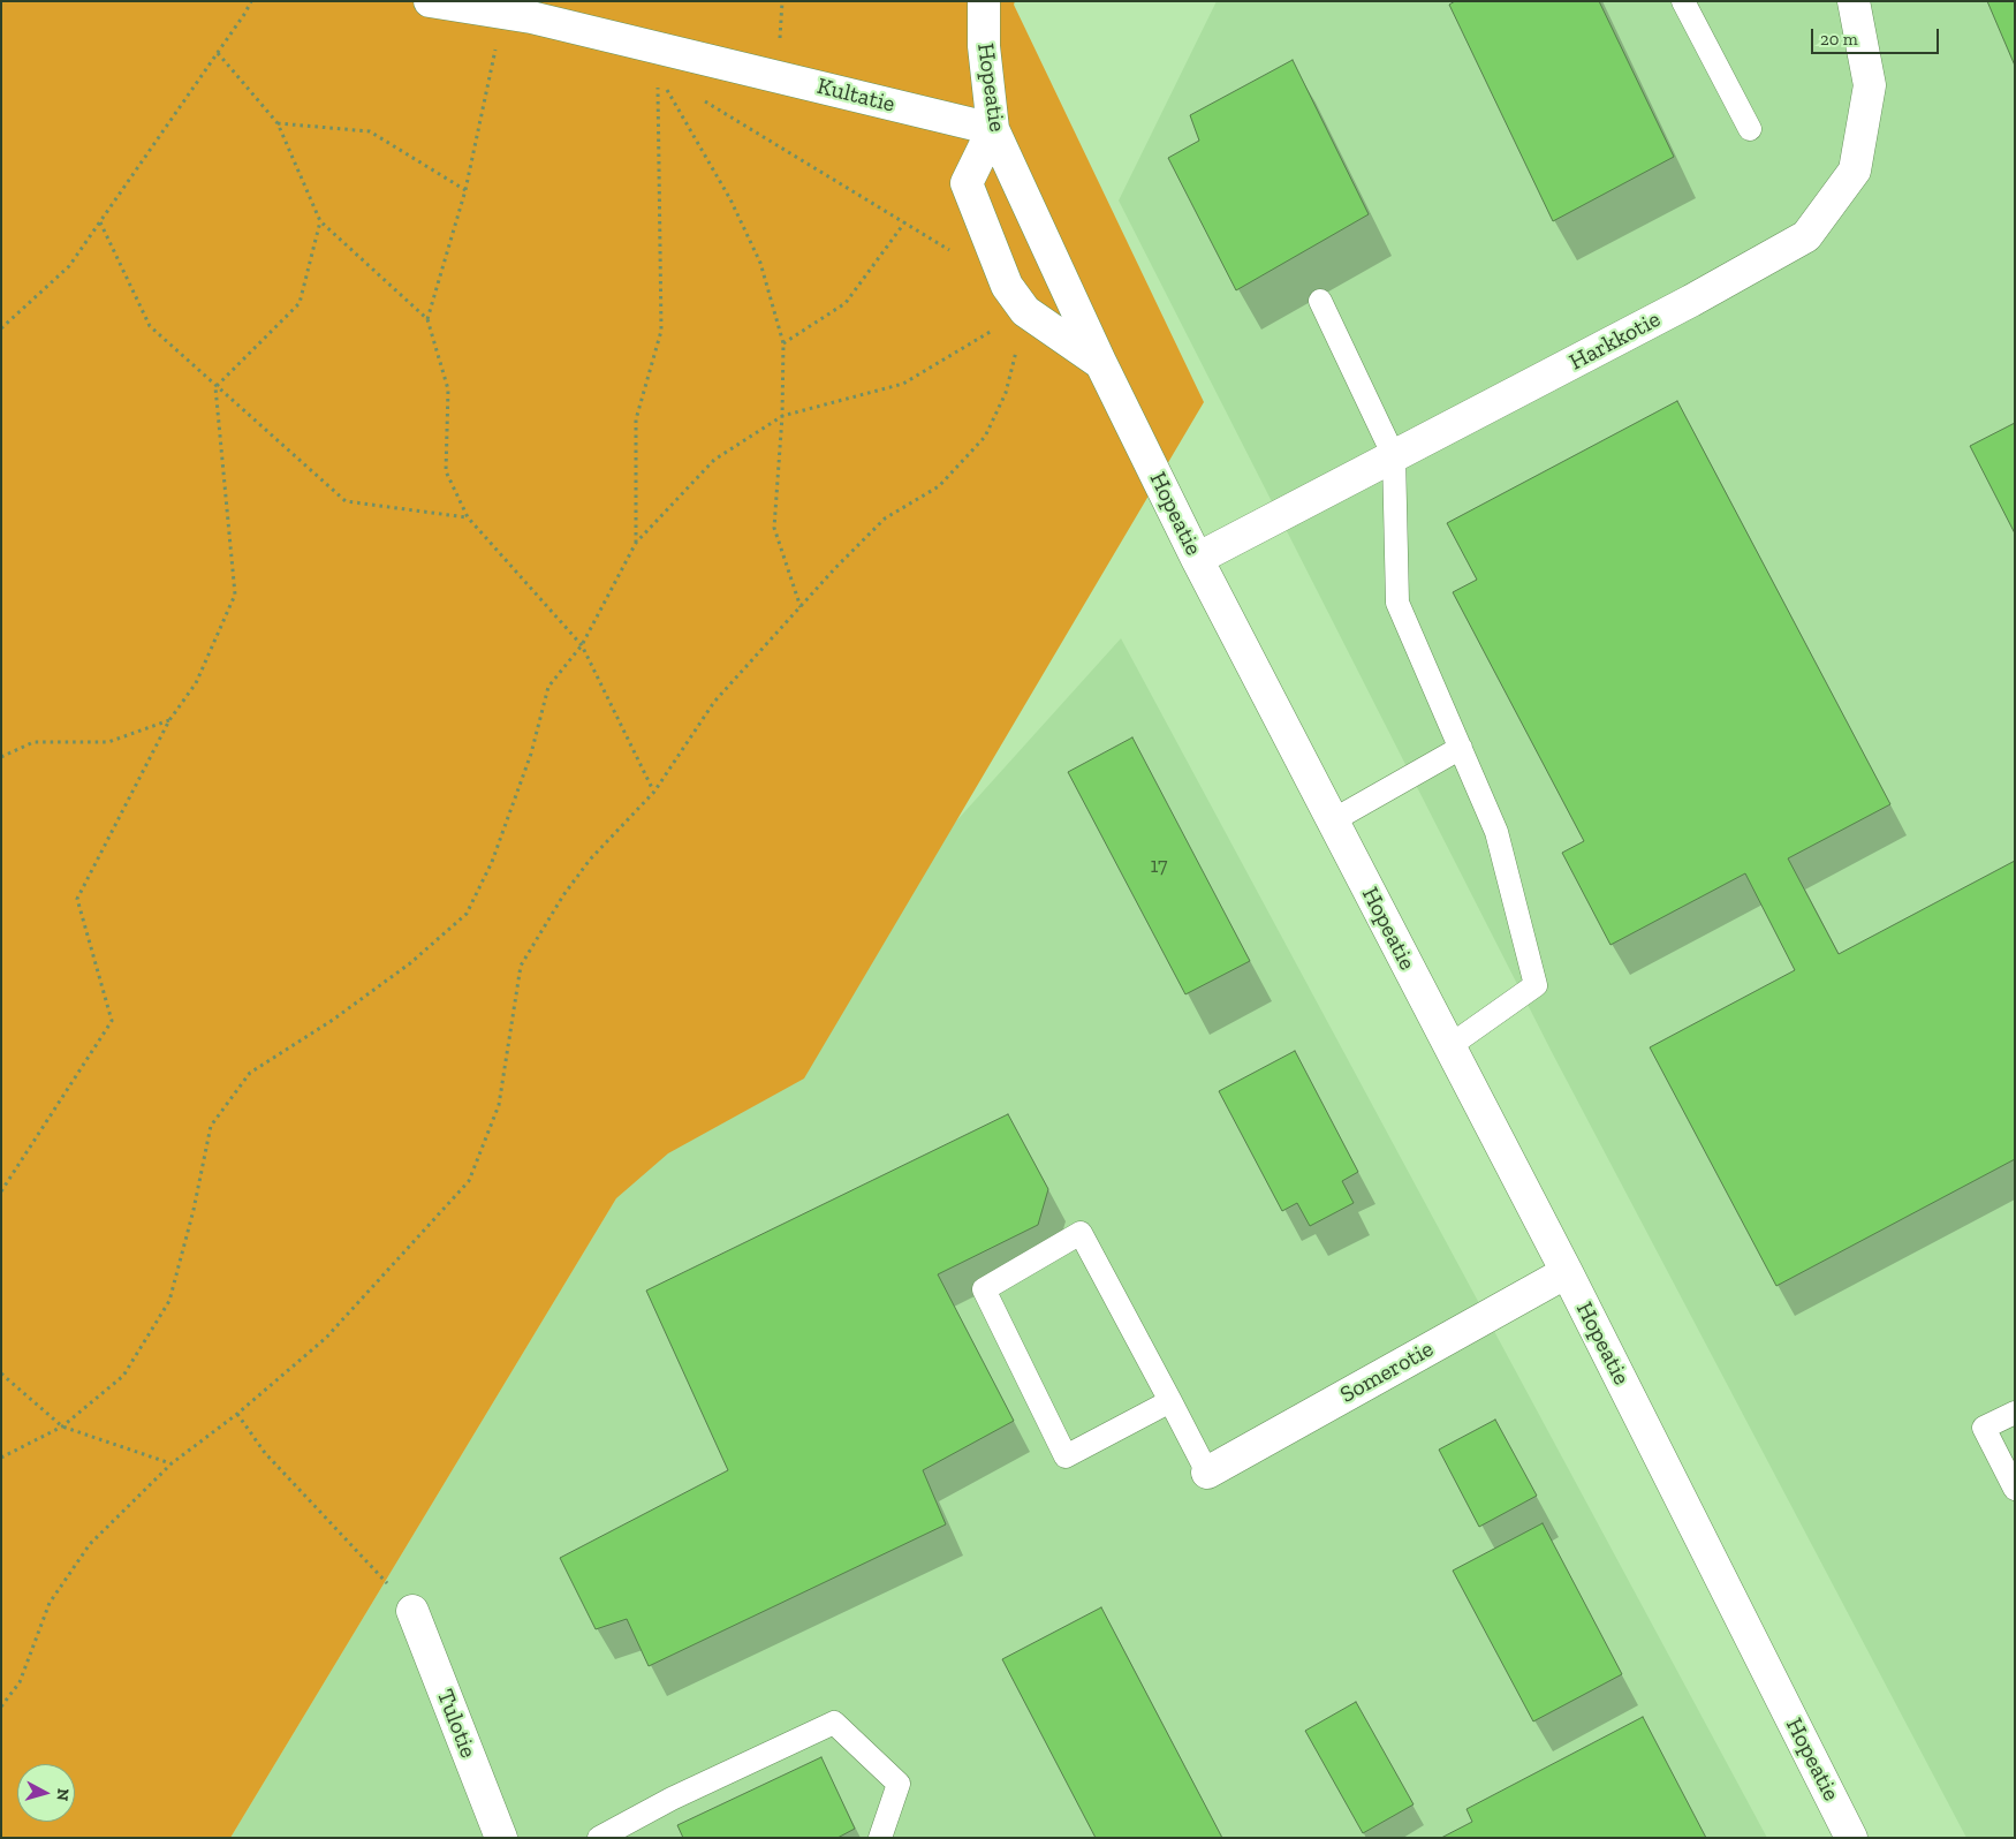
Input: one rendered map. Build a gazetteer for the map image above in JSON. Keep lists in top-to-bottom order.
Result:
{
  "streets": {
    "street": [
      "Hopeatie",
      "Kultatie",
      "Harkkotie",
      "Somerotie",
      "Tulotie"
    ]
  },
  "crossings": [
    ["Hopeatie", "Kultatie"],
    ["Hopeatie", "Harkkotie"],
    ["Hopeatie", "Somerotie"]
  ],
  "house_numbers": ["17"],
  "scale_bar": "20 m",
  "north": "right"
}
